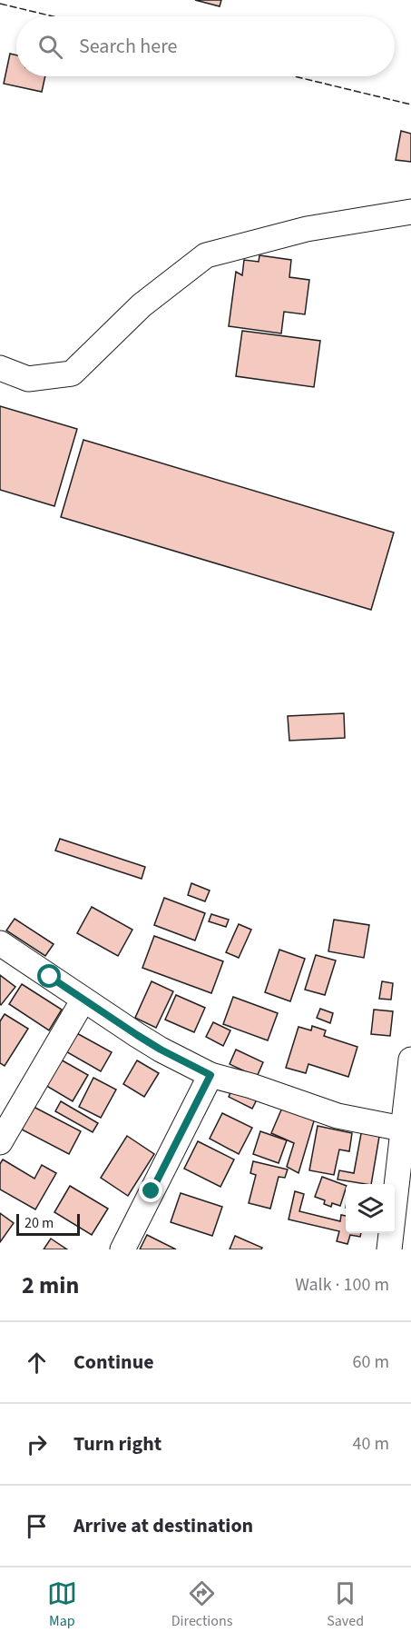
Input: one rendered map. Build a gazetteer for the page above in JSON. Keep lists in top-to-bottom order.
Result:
{
  "scale_bar": "20 m",
  "page": {
    "search": "Search here",
    "scale": "20 m",
    "heading": ["2 min", "Walk · 100 m"],
    "list": [
      ["Continue", "60 m"],
      ["Turn right", "40 m"],
      "Arrive at destination"
    ],
    "nav": ["Map", "Directions", "Saved"]
  }
}
